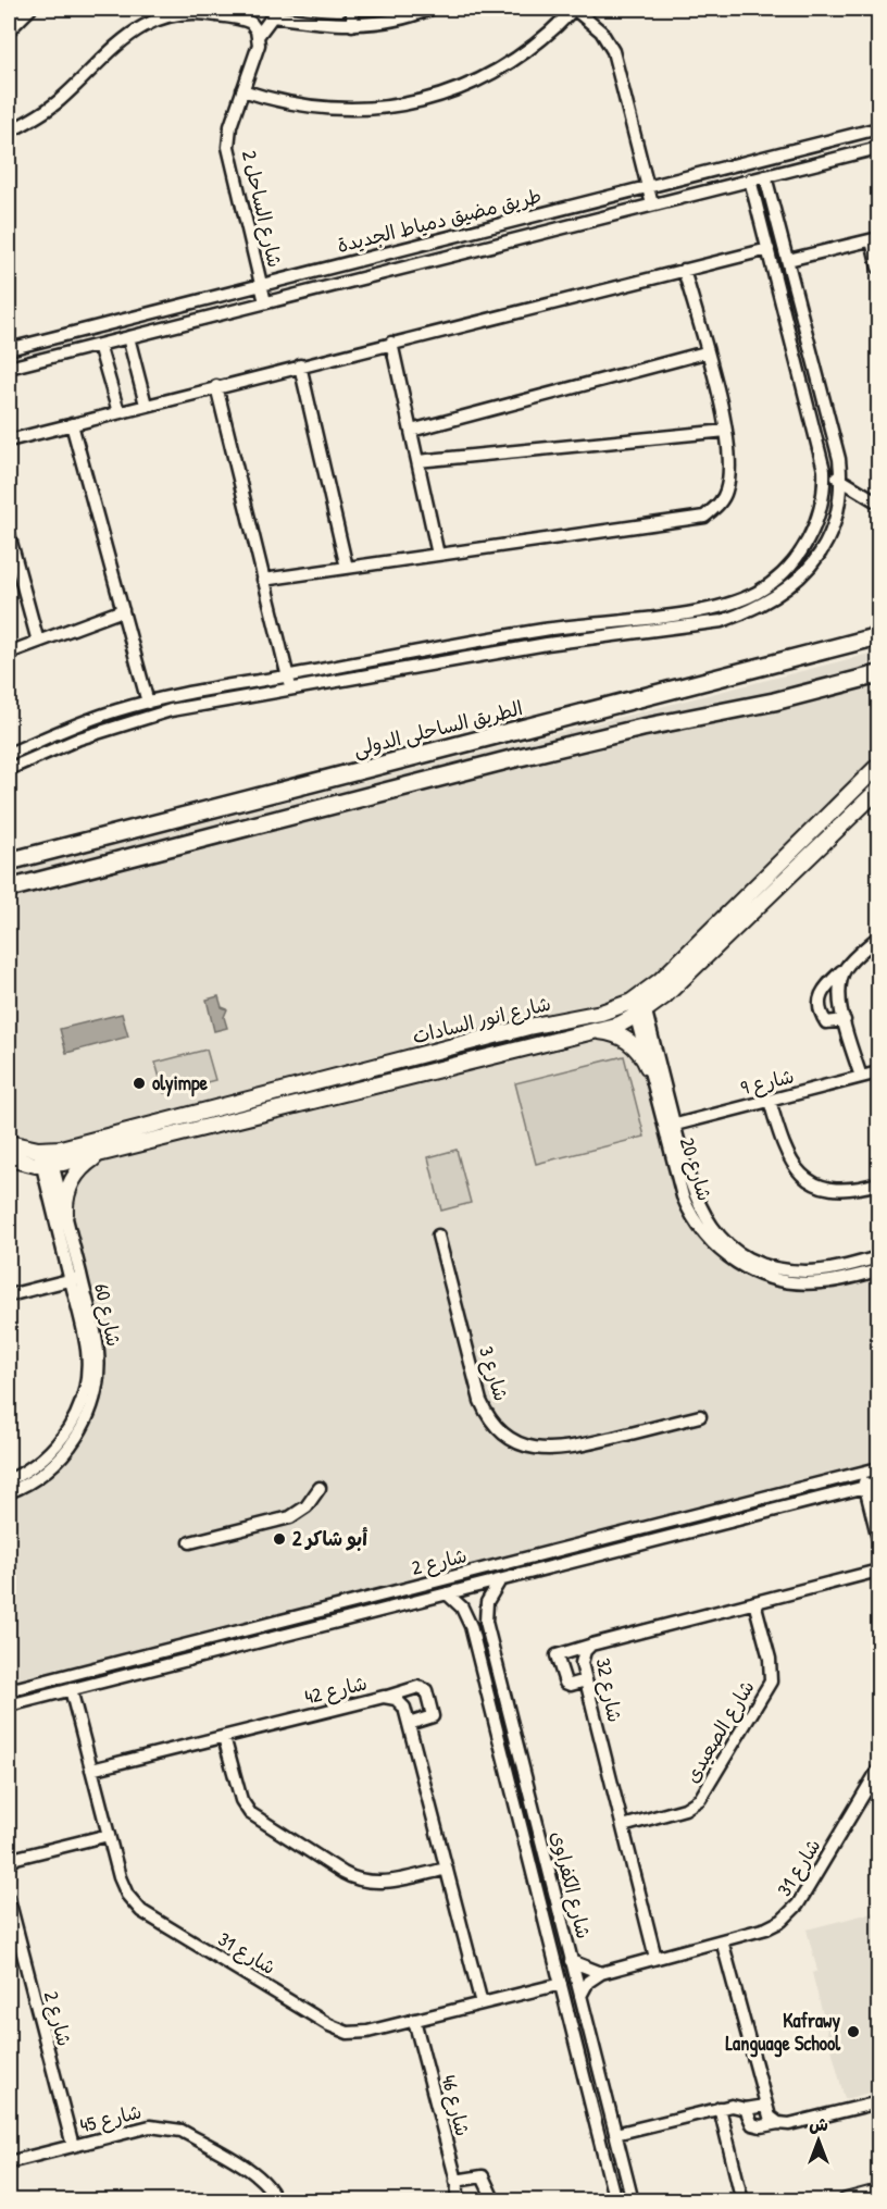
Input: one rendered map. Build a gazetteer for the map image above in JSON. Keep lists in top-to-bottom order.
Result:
{
  "streets": {
    "highway": ["الطريق الساحلى الدولى"],
    "main road": ["شارع انور السادات"],
    "street": [
      "شارع الساحل 2",
      "طريق مضيق دمياط الجديدة",
      "شارع 9",
      "شارع 20",
      "شارع 60",
      "شارع 3",
      "شارع 2",
      "شارع 42",
      "شارع 32",
      "شارع الصعيدى",
      "شارع 31",
      "شارع الكفراوى",
      "شارع 46",
      "شارع 45"
    ]
  },
  "crossings": [
    ["شارع الساحل 2", "طريق مضيق دمياط الجديدة"],
    ["شارع انور السادات", "شارع 20"],
    ["شارع انور السادات", "شارع 60"],
    ["شارع 9", "شارع 20"],
    ["شارع 2", "شارع 31"],
    ["شارع 2", "شارع الكفراوى"],
    ["شارع 2", "شارع 45"],
    ["شارع 42", "شارع 31"],
    ["شارع 32", "شارع الصعيدى"],
    ["شارع 32", "شارع 31"],
    ["شارع 31", "شارع الكفراوى"],
    ["شارع 31", "شارع 46"]
  ],
  "places": ["olyimpe", "أبو شاكر 2", "Kafrawy Language School"],
  "north": "top"
}
